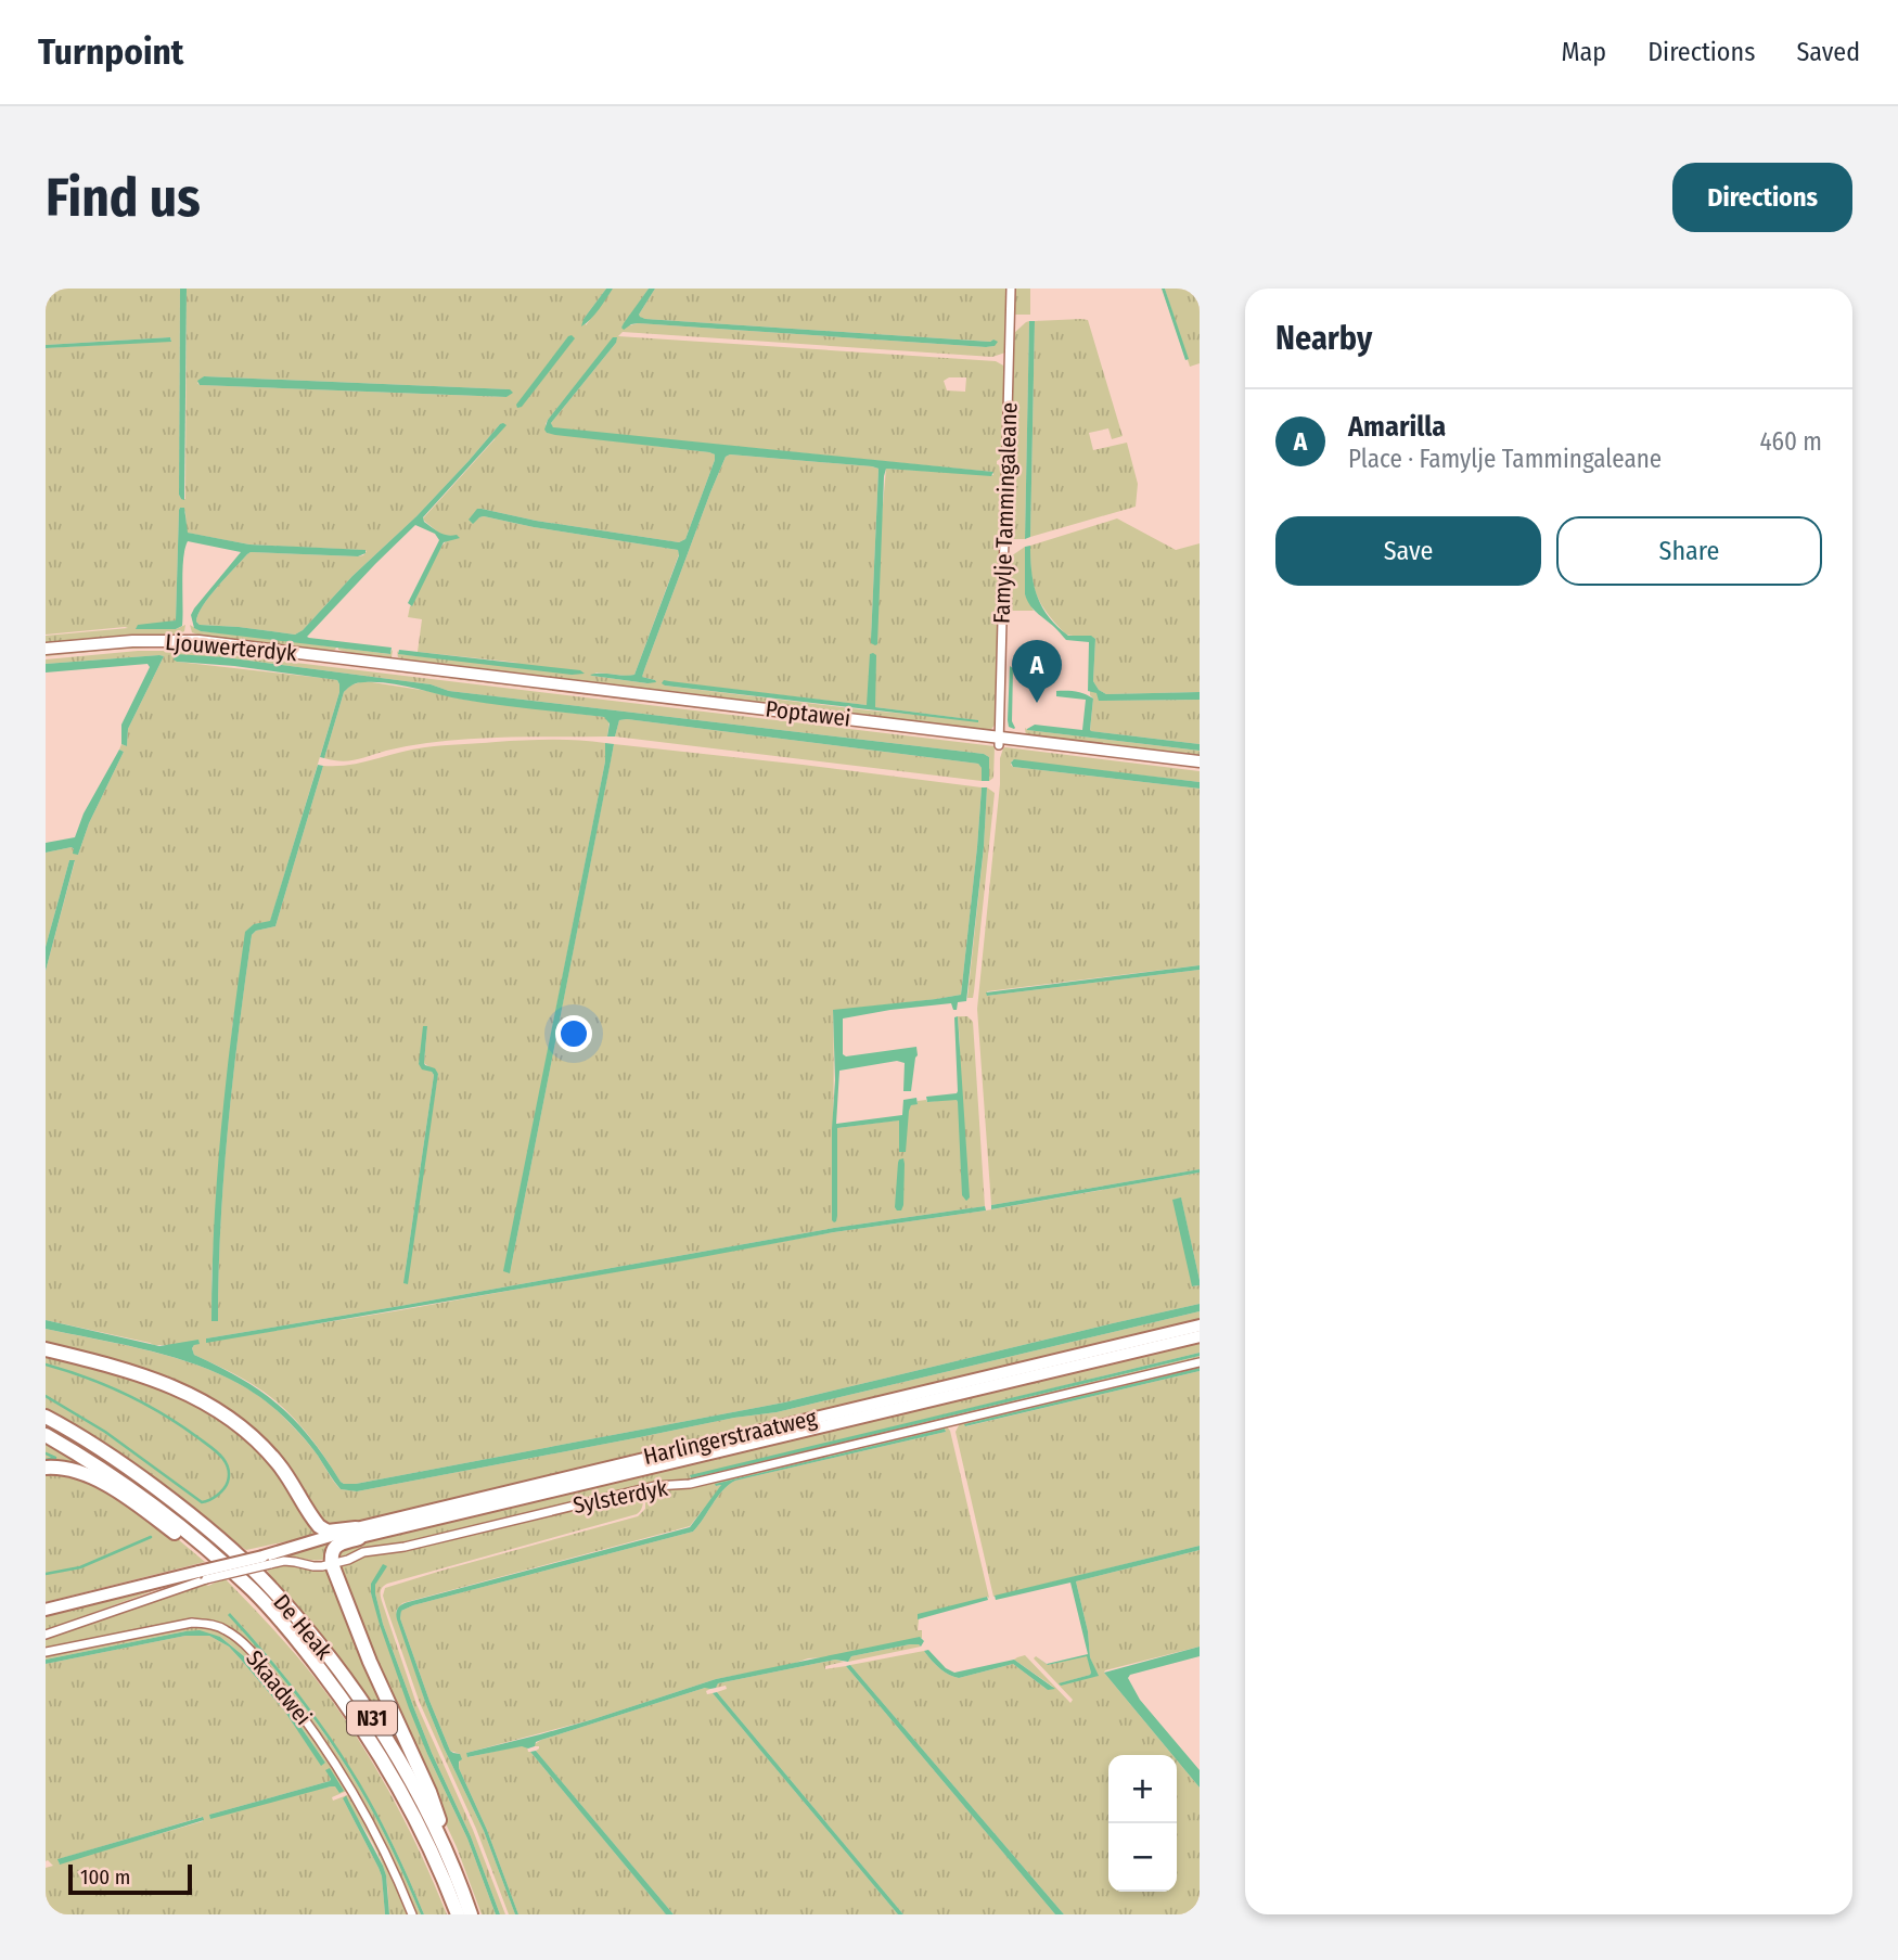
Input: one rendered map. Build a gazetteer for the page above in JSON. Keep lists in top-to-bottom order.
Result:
{
  "streets": {
    "highway": ["De Heak", "N31"],
    "main road": ["Ljouwerterdyk", "Poptawei", "Harlingerstraatweg"],
    "street": ["Famylje Tammingaleane", "Sylsterdyk", "Skaadwei"]
  },
  "crossings": [
    ["Famylje Tammingaleane", "Poptawei"],
    ["Ljouwerterdyk", "Poptawei"],
    ["Harlingerstraatweg", "Sylsterdyk"],
    ["Sylsterdyk", "N31"],
    ["De Heak", "N31"]
  ],
  "scale_bar": "100 m",
  "page": {
    "header": "Turnpoint",
    "nav": ["Map", "Directions", "Saved"],
    "buttons": [
      "Directions",
      ["Save", "Share"]
    ],
    "title": "Find us",
    "heading": "Nearby",
    "list": [
      {
        "mark": "A",
        "name": "Amarilla",
        "note": "Place · Famylje Tammingaleane",
        "value": "460 m"
      }
    ],
    "pins": "A",
    "map_buttons": ["+", "−"],
    "scale": "100 m"
  }
}
